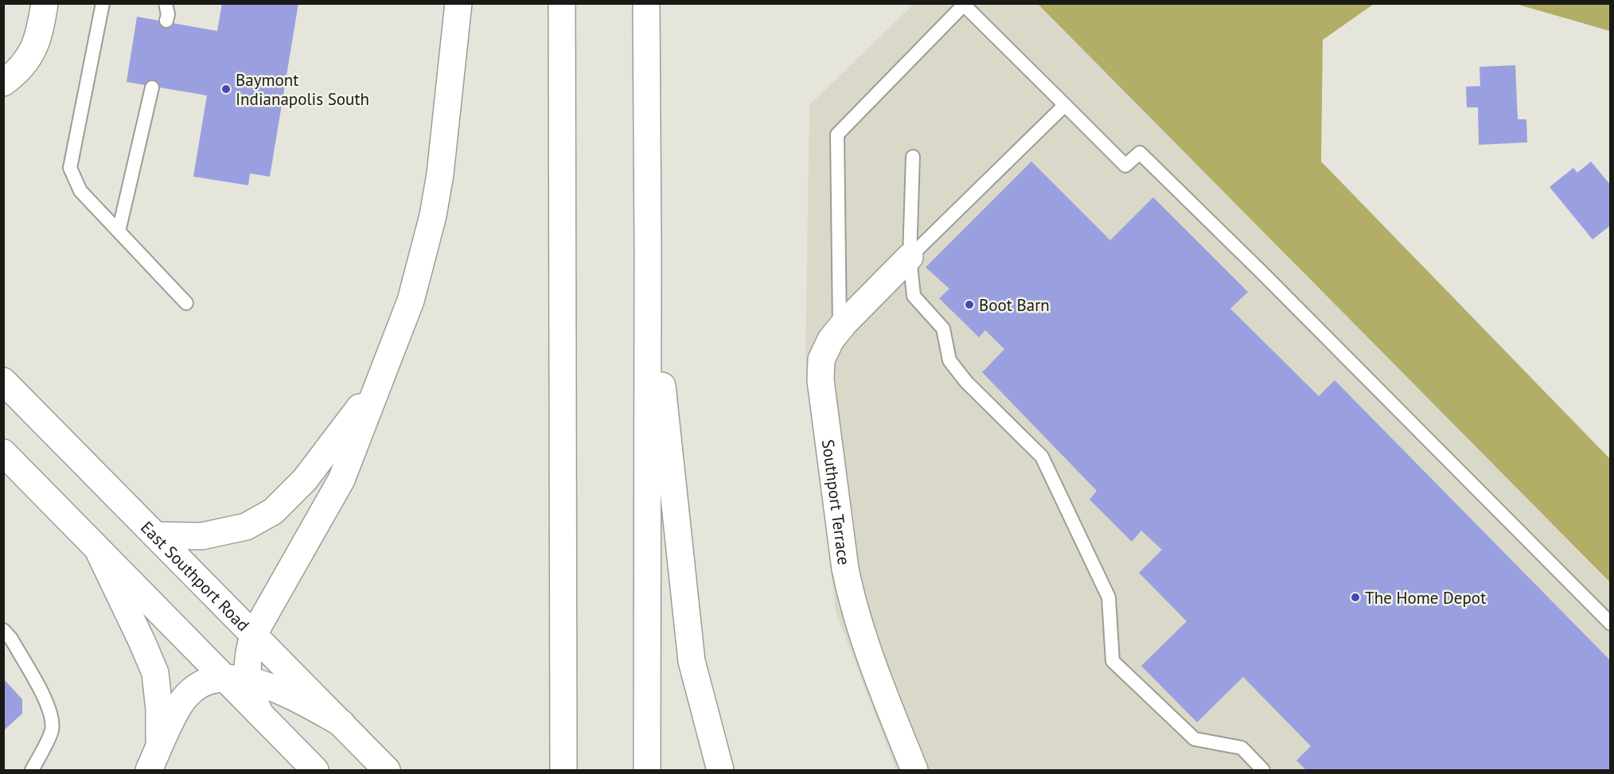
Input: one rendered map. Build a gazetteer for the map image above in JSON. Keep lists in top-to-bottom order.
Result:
{
  "streets": {
    "main road": ["Southport Terrace", "East Southport Road"]
  },
  "places": ["Baymont Indianapolis South", "Boot Barn", "The Home Depot"]
}
